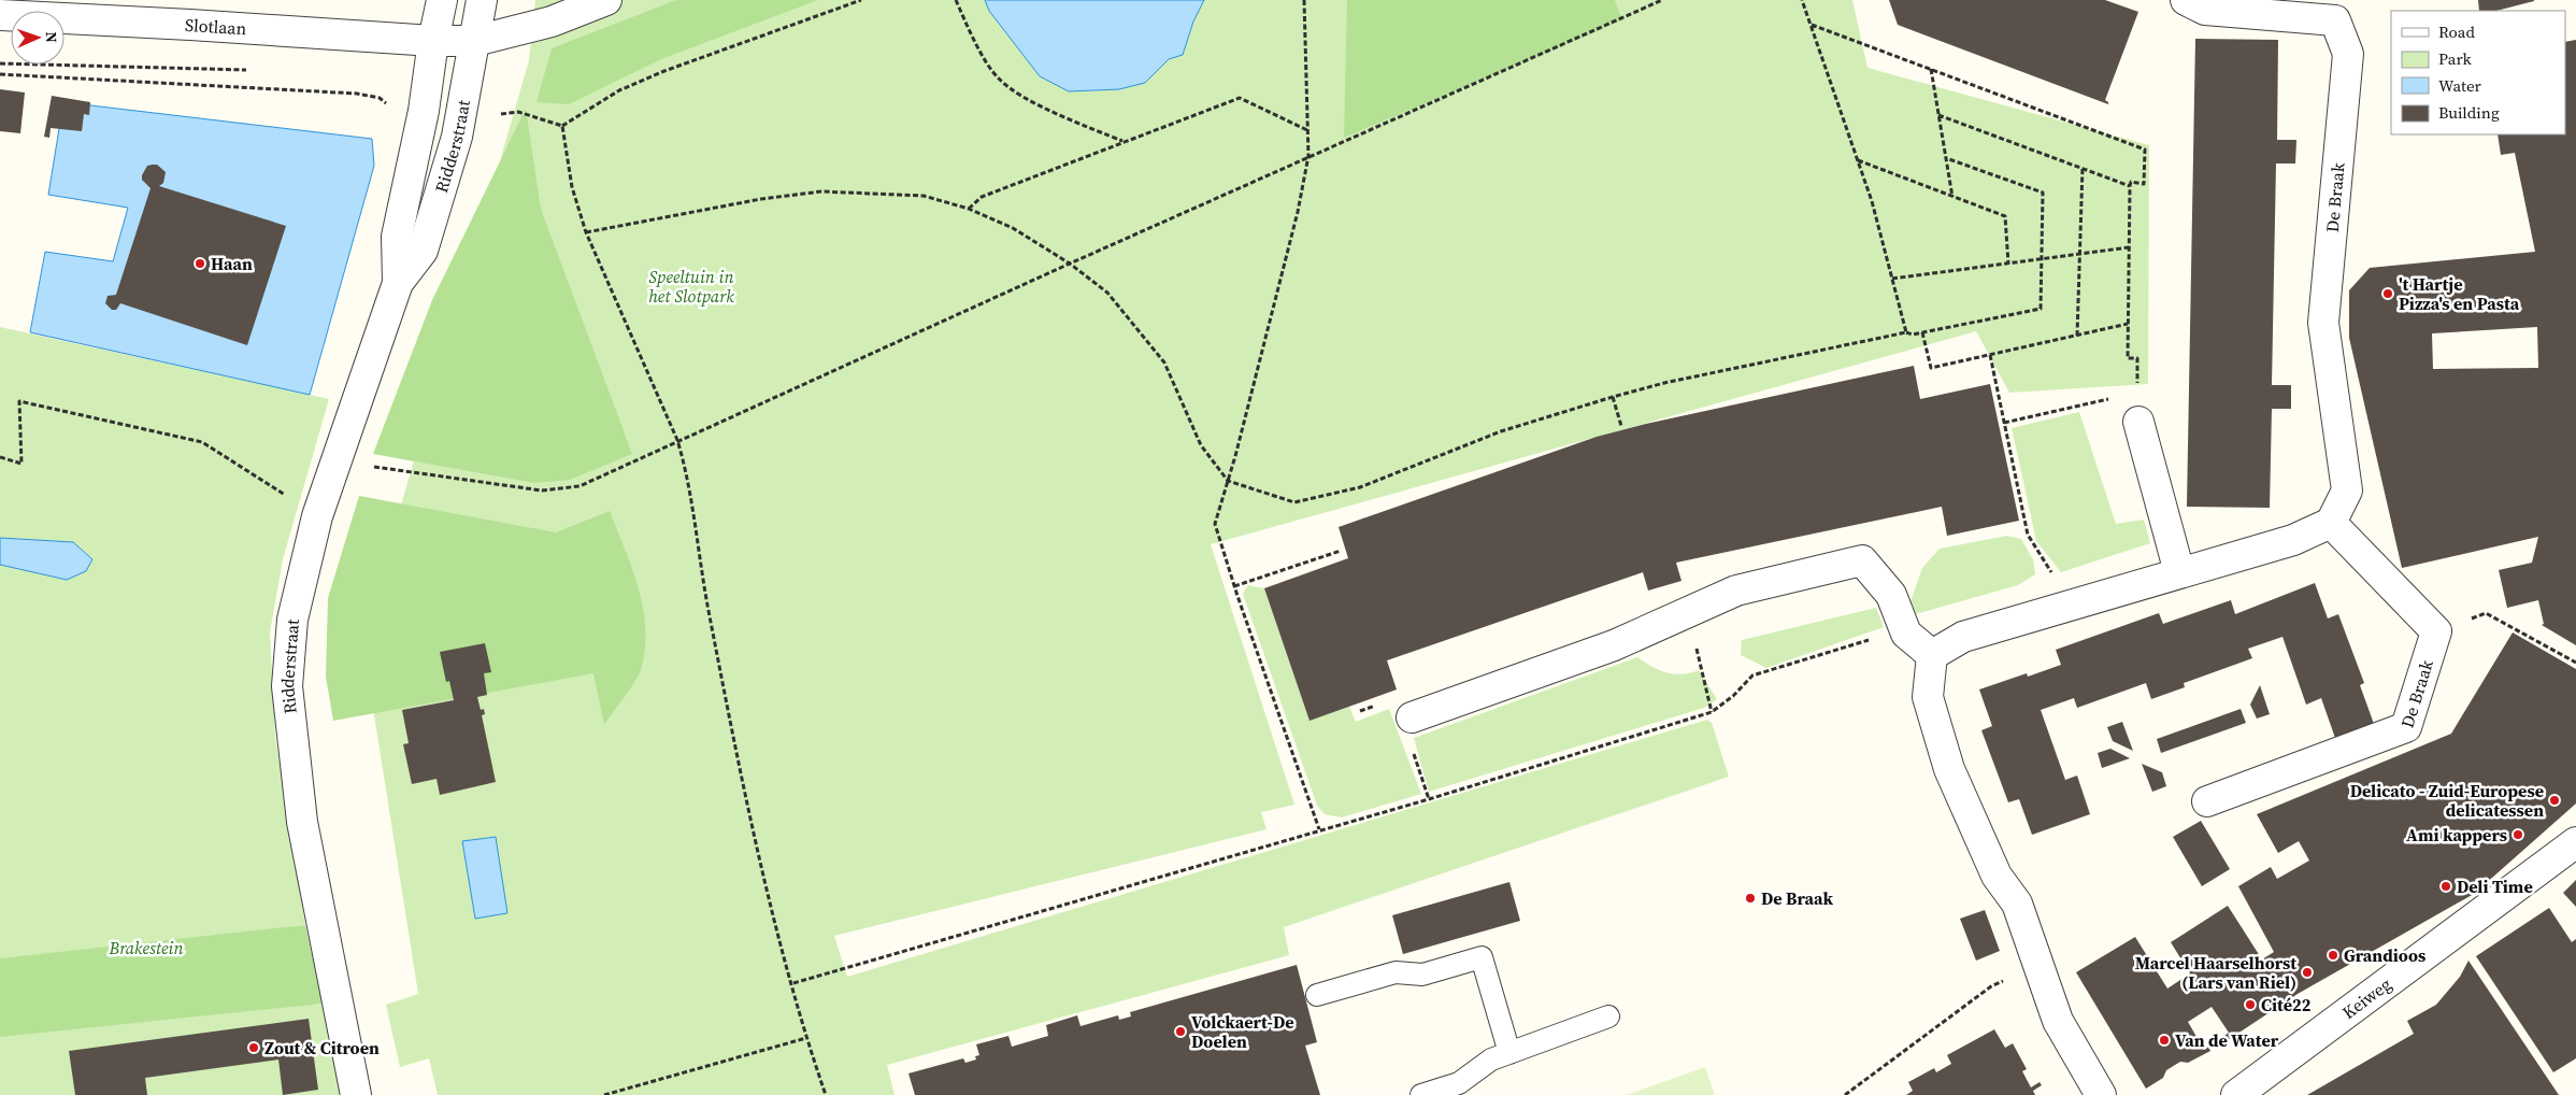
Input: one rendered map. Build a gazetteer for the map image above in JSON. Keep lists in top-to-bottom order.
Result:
{
  "streets": {
    "street": [
      "Slotlaan",
      "Ridderstraat",
      "De Braak",
      "Keiweg"
    ]
  },
  "crossings": [
    ["Slotlaan", "Ridderstraat"]
  ],
  "parks": ["Speeltuin in het Slotpark", "Brakestein"],
  "places": [
    "Haan",
    "'t Hartje Pizza's en Pasta",
    "Delicato - Zuid-Europese delicatessen",
    "Ami kappers",
    "Deli Time",
    "De Braak",
    "Grandioos",
    "Marcel Haarselhorst (Lars van Riel)",
    "Cité22",
    "Volckaert-De Doelen",
    "Van de Water",
    "Zout & Citroen"
  ],
  "legend": [
    "Road",
    "Park",
    "Water",
    "Building"
  ],
  "north": "right"
}
